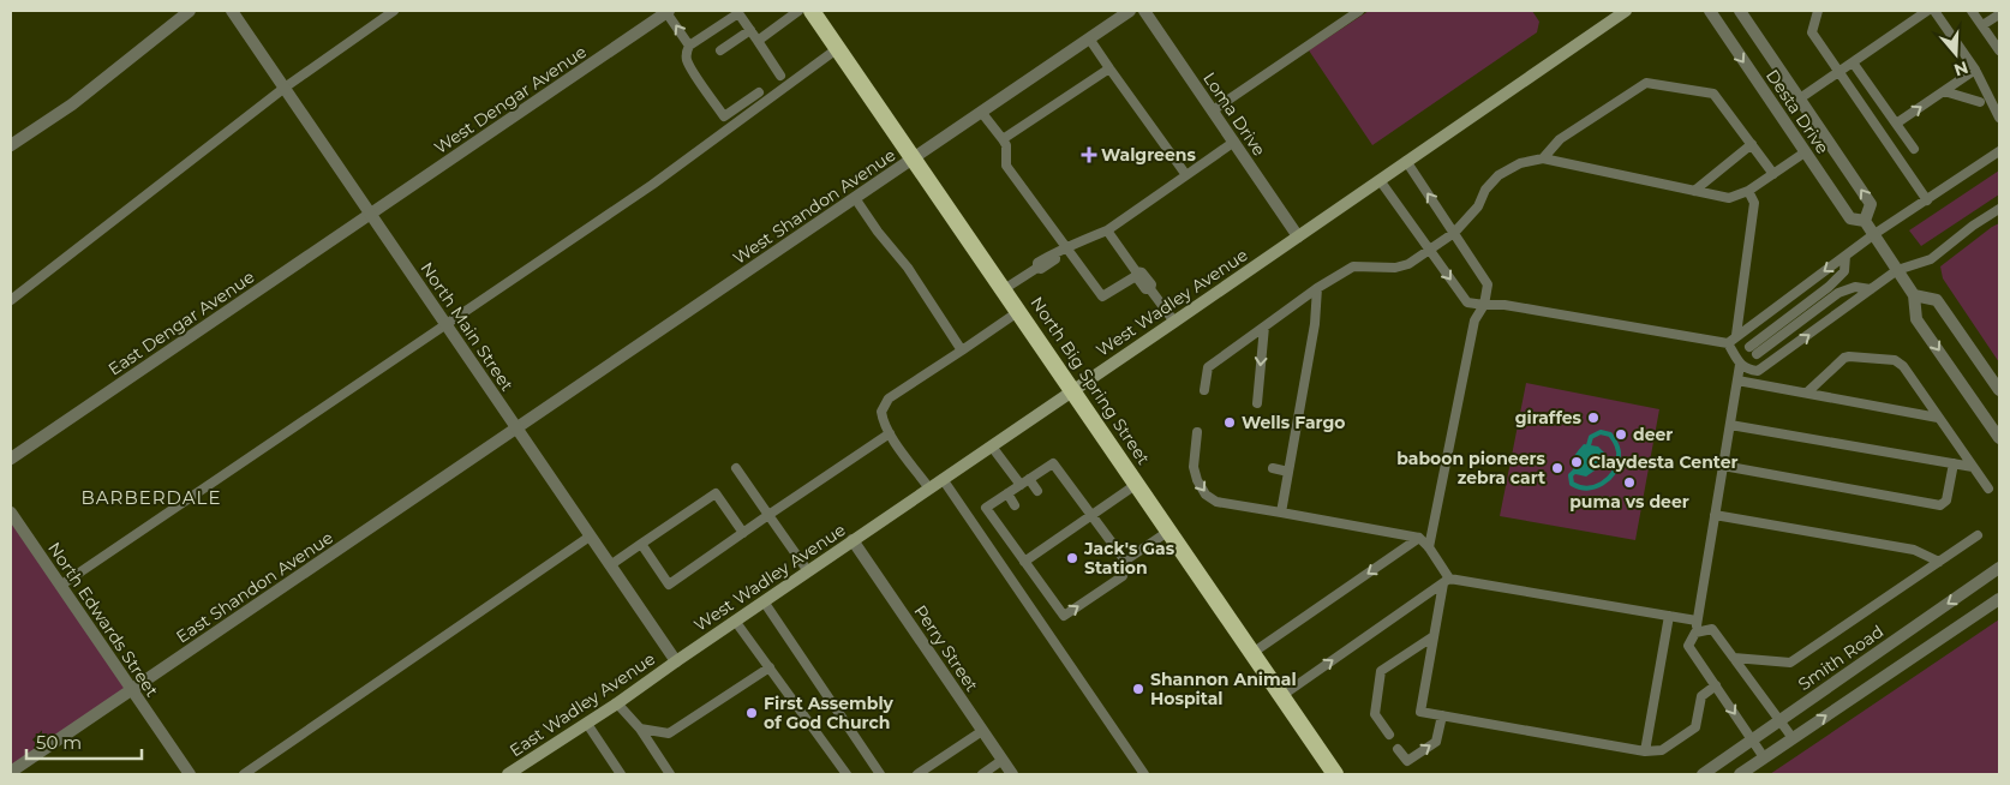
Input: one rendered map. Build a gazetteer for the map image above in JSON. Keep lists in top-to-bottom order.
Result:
{
  "streets": {
    "highway": ["North Big Spring Street"],
    "main road": ["West Wadley Avenue", "East Wadley Avenue"],
    "street": [
      "West Dengar Avenue",
      "Desta Drive",
      "Loma Drive",
      "West Shandon Avenue",
      "East Dengar Avenue",
      "North Main Street",
      "East Shandon Avenue",
      "North Edwards Street",
      "Perry Street",
      "Smith Road"
    ]
  },
  "crossings": [
    ["West Dengar Avenue", "East Dengar Avenue"],
    ["West Dengar Avenue", "North Main Street"],
    ["Loma Drive", "West Wadley Avenue"],
    ["West Shandon Avenue", "North Main Street"],
    ["West Shandon Avenue", "North Big Spring Street"],
    ["West Shandon Avenue", "East Shandon Avenue"],
    ["West Wadley Avenue", "North Main Street"],
    ["West Wadley Avenue", "North Big Spring Street"],
    ["West Wadley Avenue", "Perry Street"],
    ["West Wadley Avenue", "East Wadley Avenue"],
    ["East Dengar Avenue", "North Main Street"],
    ["North Main Street", "East Shandon Avenue"],
    ["North Main Street", "East Wadley Avenue"],
    ["East Shandon Avenue", "North Edwards Street"]
  ],
  "districts": ["BARBERDALE"],
  "places": {
    "health": ["Walgreens"],
    "other": [
      "giraffes",
      "Wells Fargo",
      "deer",
      "Claydesta Center",
      "baboon pioneers zebra cart",
      "puma vs deer",
      "Jack's Gas Station",
      "Shannon Animal Hospital",
      "First Assembly of God Church"
    ]
  },
  "scale_bar": "50 m",
  "north": "bottom"
}
